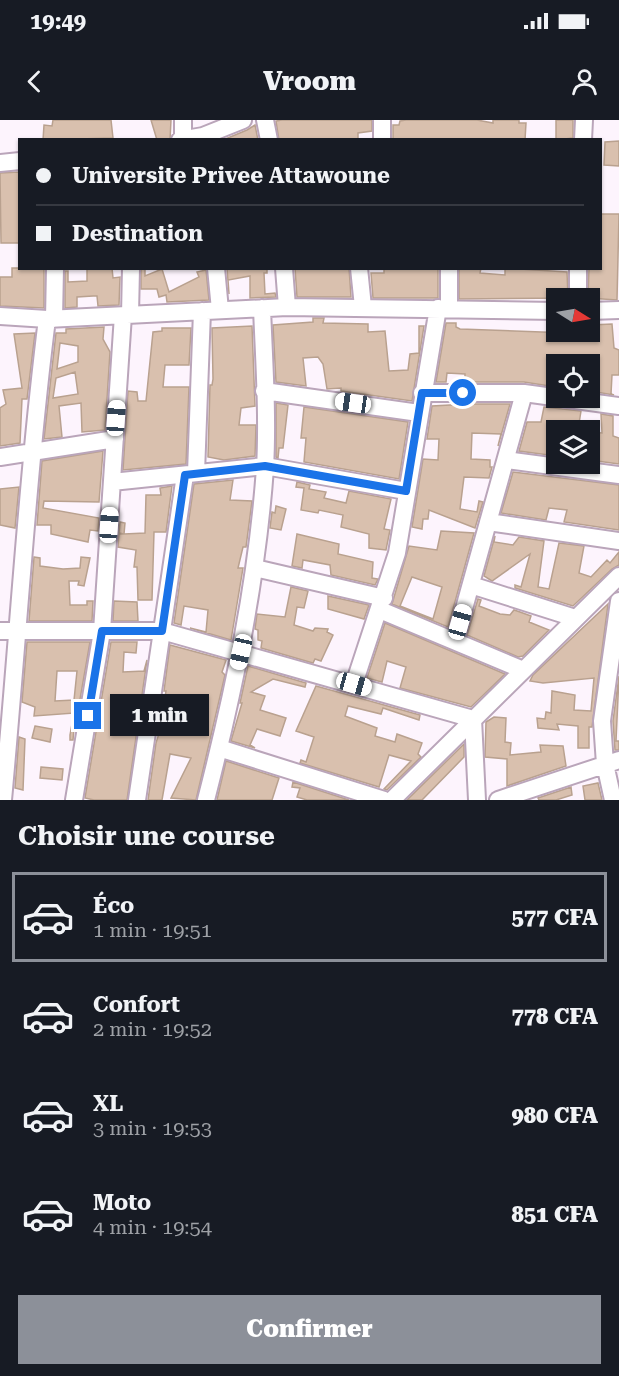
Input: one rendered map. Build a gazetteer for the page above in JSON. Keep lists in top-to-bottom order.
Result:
{
  "north": "right",
  "page": {
    "status": "19:49",
    "header": "Vroom",
    "banner": ["Universite Privee Attawoune", "Destination"],
    "bubble": "1 min",
    "heading": "Choisir une course",
    "list": [
      {
        "name": "Éco",
        "note": "1 min · 19:51",
        "value": "577 CFA"
      },
      {
        "name": "Confort",
        "note": "2 min · 19:52",
        "value": "778 CFA"
      },
      {
        "name": "XL",
        "note": "3 min · 19:53",
        "value": "980 CFA"
      },
      {
        "name": "Moto",
        "note": "4 min · 19:54",
        "value": "851 CFA"
      }
    ],
    "buttons": "Confirmer"
  }
}
